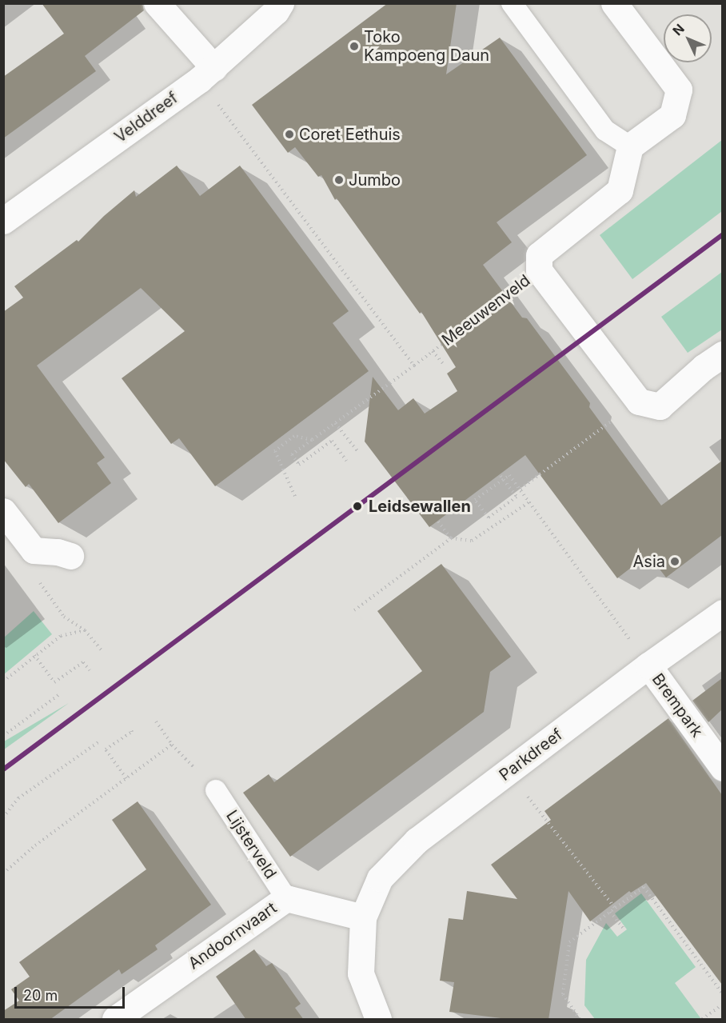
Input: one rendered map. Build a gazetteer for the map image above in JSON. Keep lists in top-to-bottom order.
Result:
{
  "streets": {
    "street": [
      "Velddreef",
      "Meeuwenveld",
      "Brempark",
      "Parkdreef",
      "Andoornvaart"
    ],
    "lane": ["Lijsterveld"]
  },
  "crossings": [
    ["Brempark", "Parkdreef"],
    ["Parkdreef", "Andoornvaart"],
    ["Lijsterveld", "Andoornvaart"]
  ],
  "places": [
    "Toko Kampoeng Daun",
    "Coret Eethuis",
    "Jumbo",
    "Leidsewallen",
    "Asia"
  ],
  "scale_bar": "20 m",
  "north": "top left"
}
